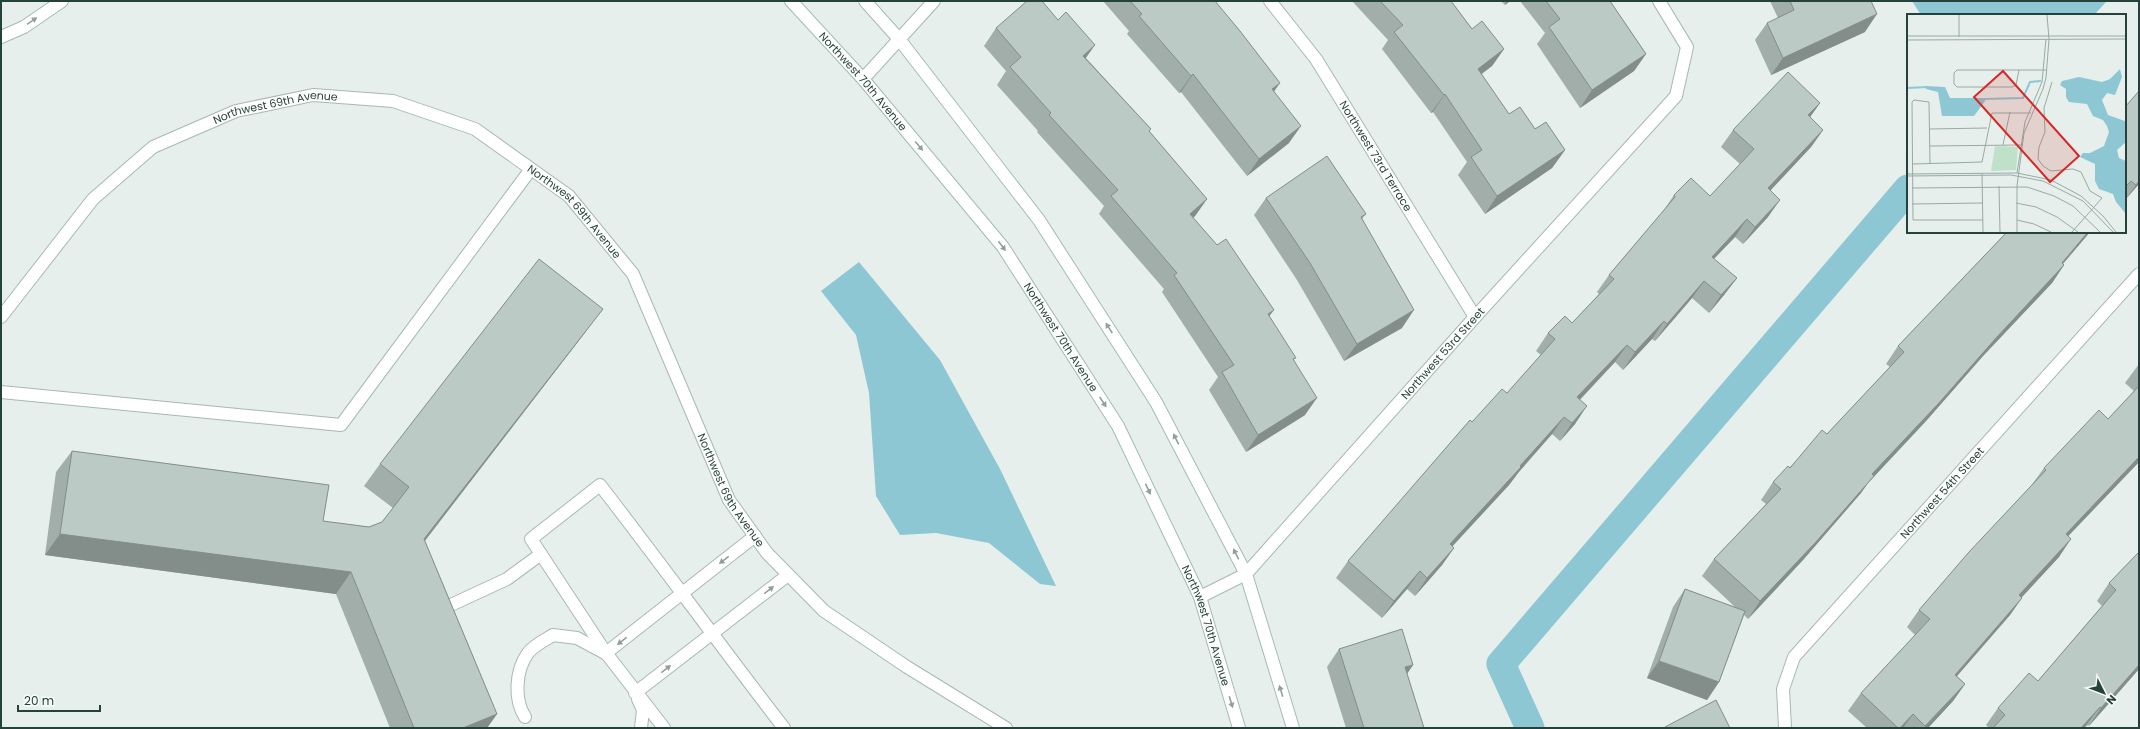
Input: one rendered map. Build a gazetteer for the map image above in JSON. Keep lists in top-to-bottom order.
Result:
{
  "streets": {
    "street": [
      "Northwest 70th Avenue",
      "Northwest 69th Avenue",
      "Northwest 73rd Terrace",
      "Northwest 53rd Street",
      "Northwest 54th Street"
    ]
  },
  "crossings": [
    ["Northwest 70th Avenue", "Northwest 53rd Street"],
    ["Northwest 73rd Terrace", "Northwest 53rd Street"]
  ],
  "scale_bar": "20 m",
  "north": "bottom right"
}
